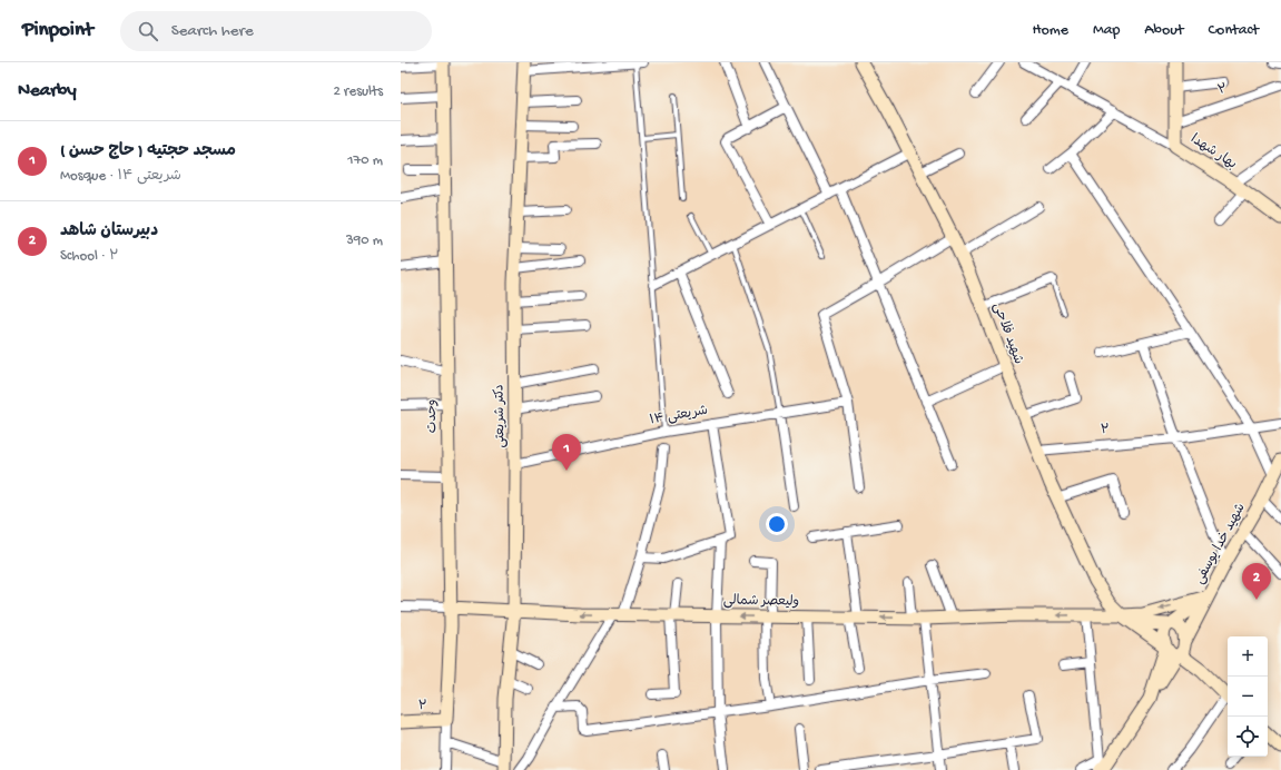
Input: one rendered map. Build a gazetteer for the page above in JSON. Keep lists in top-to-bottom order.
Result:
{
  "streets": {
    "street": [
      "۲",
      "بهار شهدا",
      "شهید فلاحی",
      "وحدت",
      "دکتر شریعتی",
      "شریعتی ۱۴",
      "شهید خدا یوسفی",
      "ولیعصر شمالی"
    ]
  },
  "crossings": [
    ["۲", "بهار شهدا"],
    ["۲", "شهید فلاحی"],
    ["۲", "وحدت"],
    ["شهید فلاحی", "شهید خدا یوسفی"],
    ["شهید فلاحی", "ولیعصر شمالی"],
    ["وحدت", "ولیعصر شمالی"],
    ["دکتر شریعتی", "شریعتی ۱۴"],
    ["دکتر شریعتی", "ولیعصر شمالی"],
    ["شهید خدا یوسفی", "ولیعصر شمالی"]
  ],
  "page": {
    "header": "Pinpoint",
    "search": "Search here",
    "nav": [
      "Home",
      "Map",
      "About",
      "Contact"
    ],
    "heading": ["Nearby", "2 results"],
    "list": [
      {
        "mark": "1",
        "name": "مسجد حجتیه ( حاج حسن )",
        "note": "Mosque · شریعتی ۱۴",
        "value": "170 m"
      },
      {
        "mark": "2",
        "name": "دبیرستان شاهد",
        "note": "School · ۲",
        "value": "390 m"
      }
    ],
    "pins": ["1", "2"],
    "map_buttons": ["+", "−"]
  }
}
